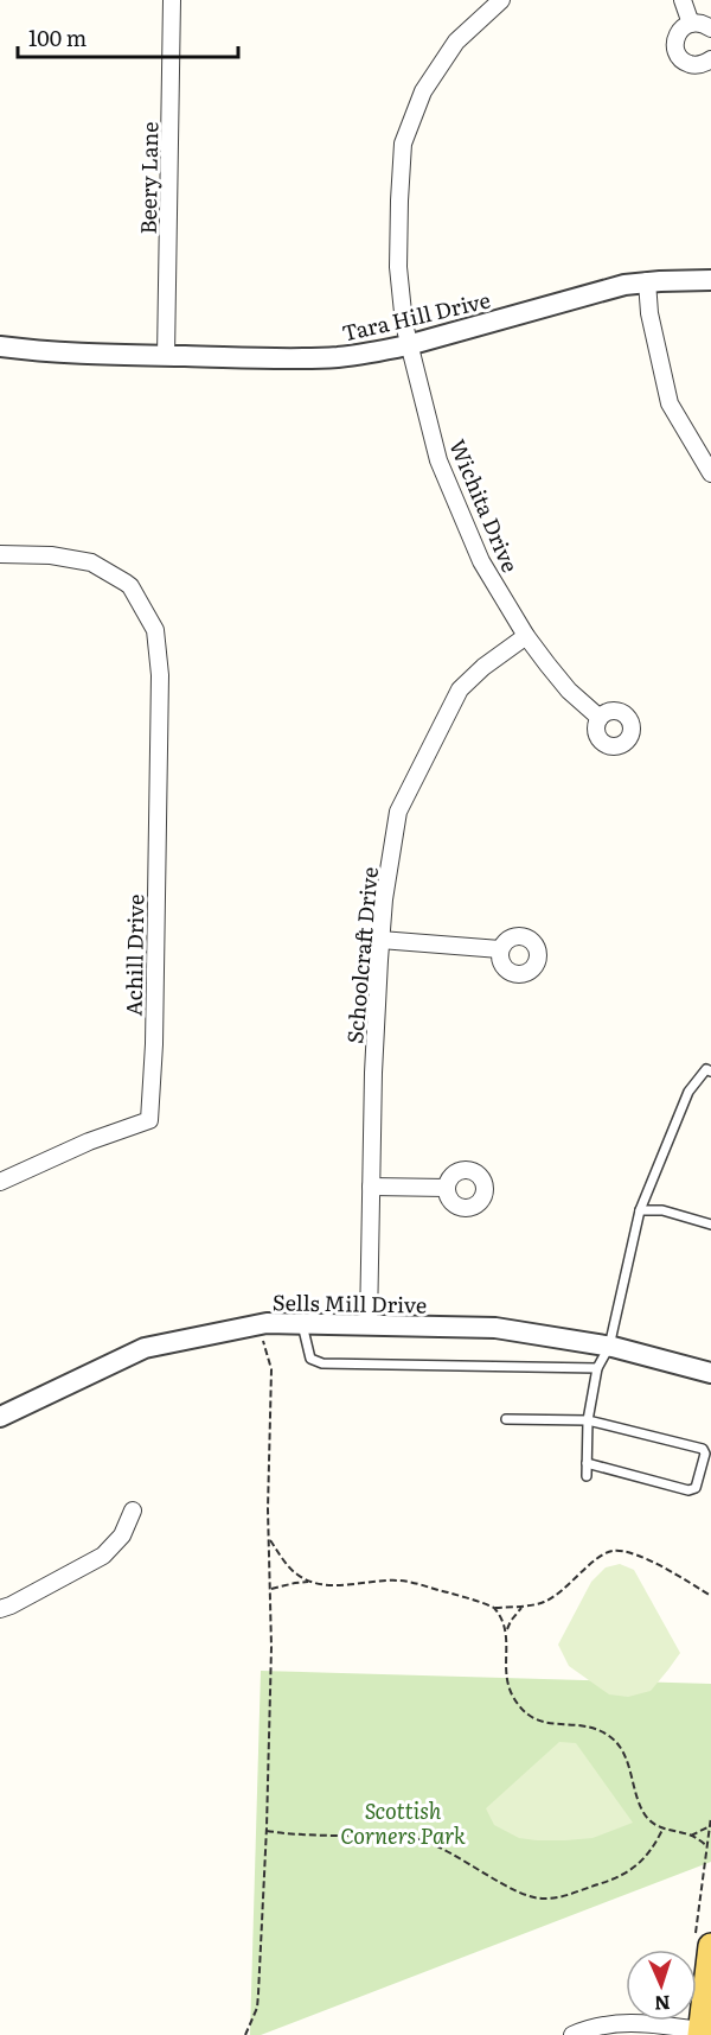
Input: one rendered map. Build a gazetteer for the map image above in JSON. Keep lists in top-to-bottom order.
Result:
{
  "streets": {
    "street": [
      "Beery Lane",
      "Tara Hill Drive",
      "Wichita Drive",
      "Achill Drive",
      "Schoolcraft Drive",
      "Sells Mill Drive"
    ]
  },
  "crossings": [
    ["Beery Lane", "Tara Hill Drive"],
    ["Tara Hill Drive", "Wichita Drive"],
    ["Wichita Drive", "Schoolcraft Drive"],
    ["Schoolcraft Drive", "Sells Mill Drive"]
  ],
  "parks": ["Scottish Corners Park"],
  "scale_bar": "100 m",
  "north": "bottom"
}
